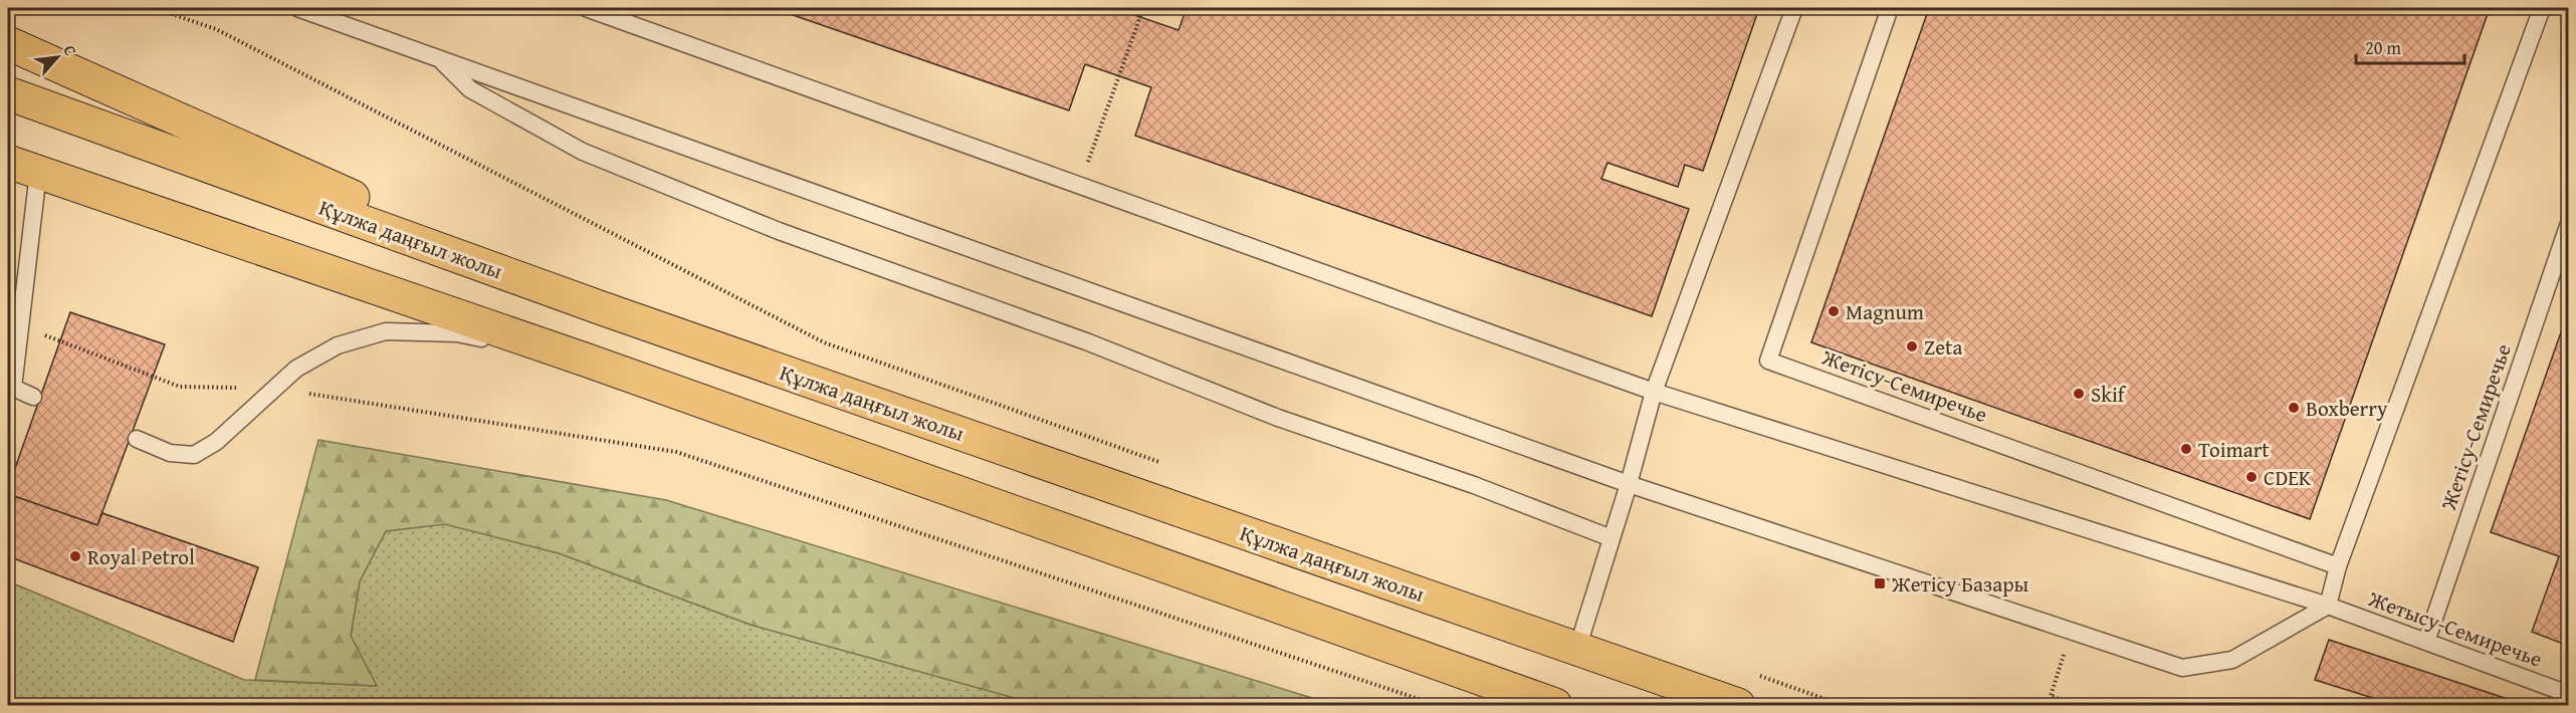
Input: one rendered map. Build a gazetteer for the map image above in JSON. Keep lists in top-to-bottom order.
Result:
{
  "streets": {
    "main road": ["Құлжа даңғыл жолы"],
    "lane": ["Жетісу-Семиречье", "Жетысу-Семиречье"]
  },
  "crossings": [
    ["Жетісу-Семиречье", "Жетысу-Семиречье"]
  ],
  "places": {
    "other": [
      "Magnum",
      "Zeta",
      "Skif",
      "Boxberry",
      "Toimart",
      "CDEK",
      "Royal Petrol"
    ],
    "transit": ["Жетісу Базары"]
  },
  "scale_bar": "20 m",
  "north": "top right"
}
